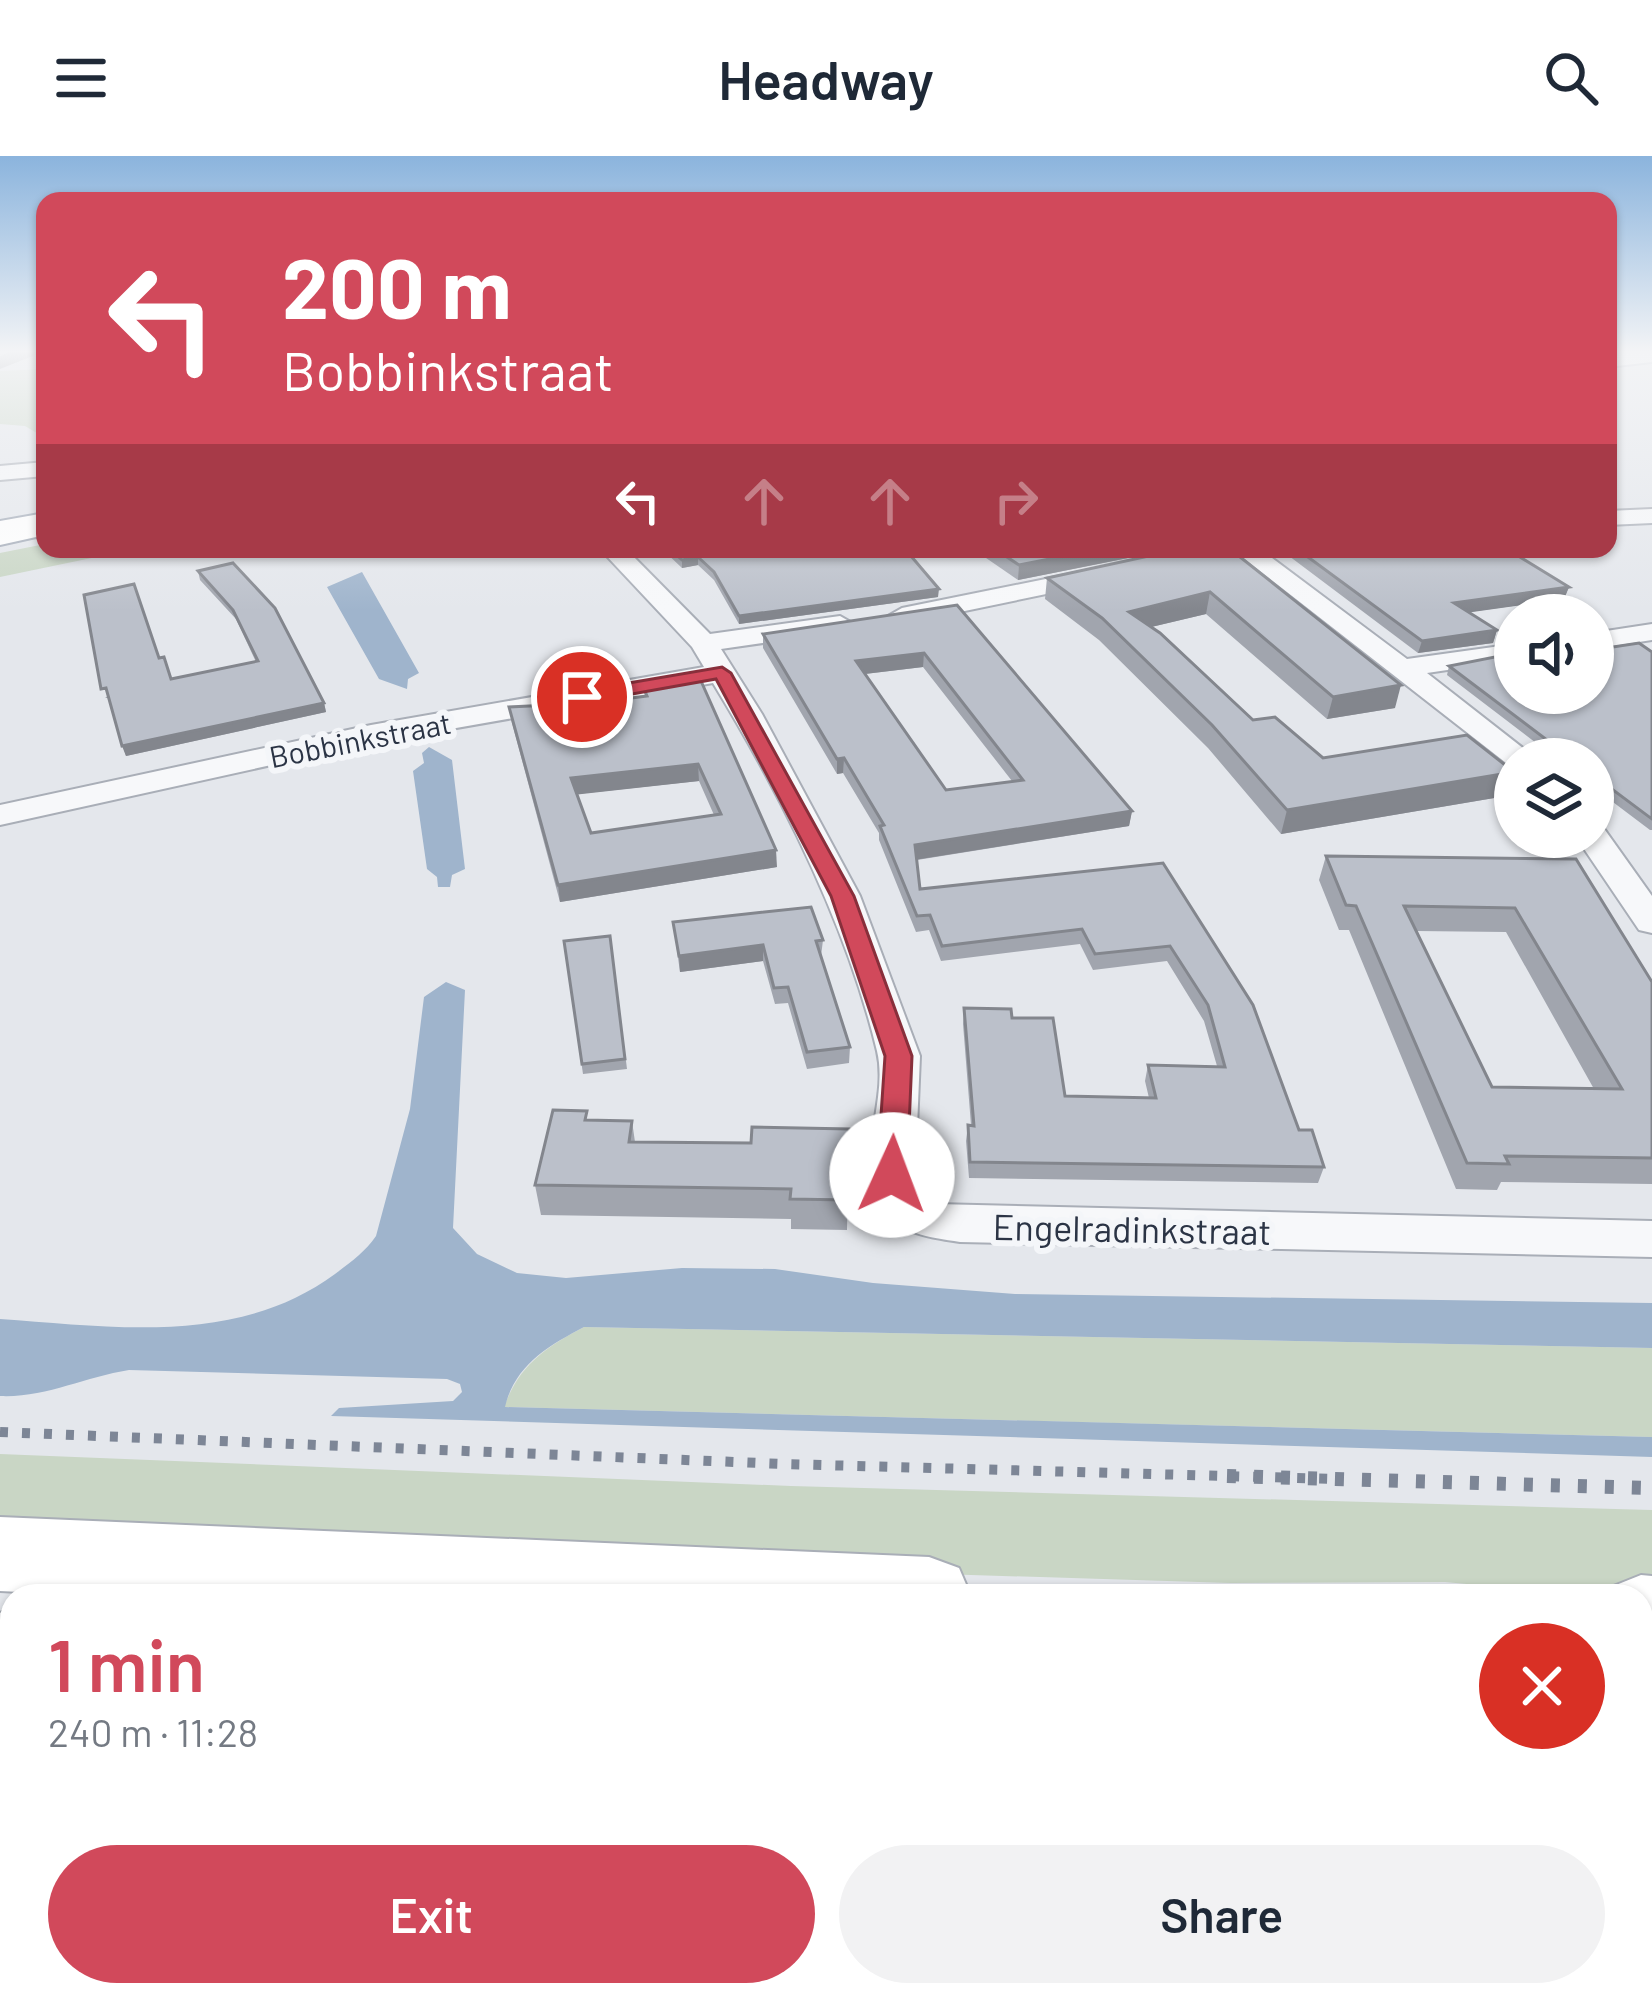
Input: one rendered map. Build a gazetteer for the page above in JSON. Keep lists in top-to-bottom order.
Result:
{
  "streets": {
    "street": ["Bobbinkstraat", "Engelradinkstraat"]
  },
  "crossings": [
    ["Bobbinkstraat", "Engelradinkstraat"]
  ],
  "page": {
    "header": "Headway",
    "turn": ["200 m", "Bobbinkstraat"],
    "heading": ["1 min", "240 m · 11:28"],
    "buttons": ["Exit", "Share"]
  }
}
